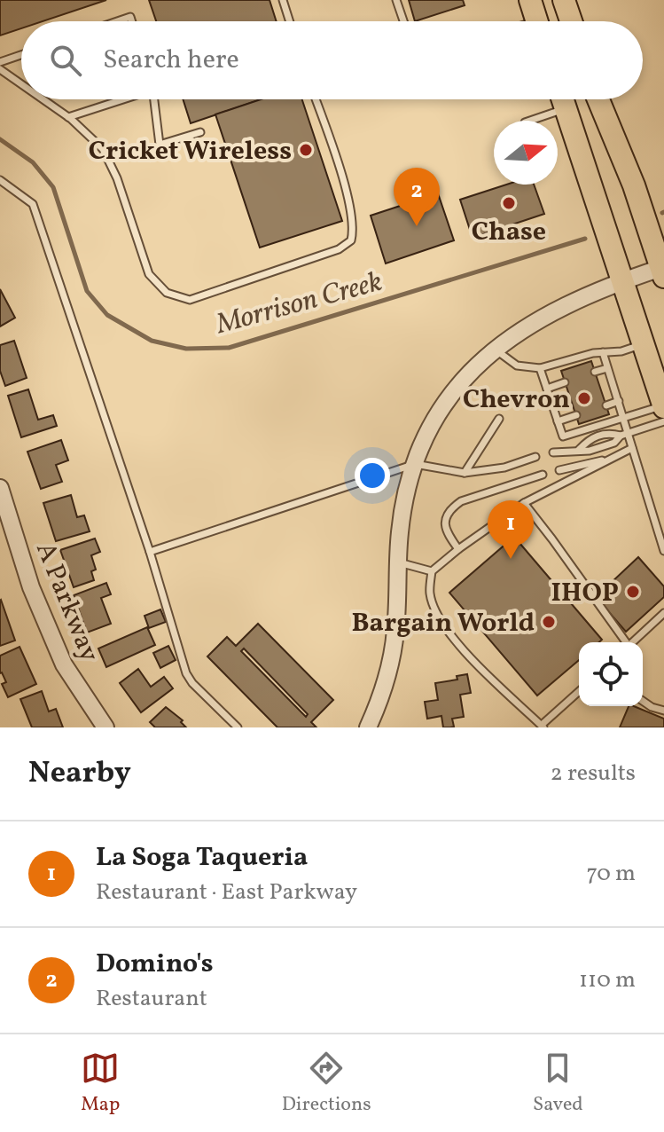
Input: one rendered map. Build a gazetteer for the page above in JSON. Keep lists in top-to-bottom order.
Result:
{
  "streets": {
    "street": ["A Parkway"]
  },
  "water": ["Morrison Creek"],
  "places": [
    "Cricket Wireless",
    "Chase",
    "Chevron",
    "IHOP",
    "Bargain World"
  ],
  "north": "right",
  "page": {
    "search": "Search here",
    "pins": ["2", "1"],
    "heading": ["Nearby", "2 results"],
    "list": [
      {
        "mark": "1",
        "name": "La Soga Taqueria",
        "note": "Restaurant · East Parkway",
        "value": "70 m"
      },
      {
        "mark": "2",
        "name": "Domino's",
        "note": "Restaurant",
        "value": "110 m"
      }
    ],
    "nav": ["Map", "Directions", "Saved"]
  }
}
